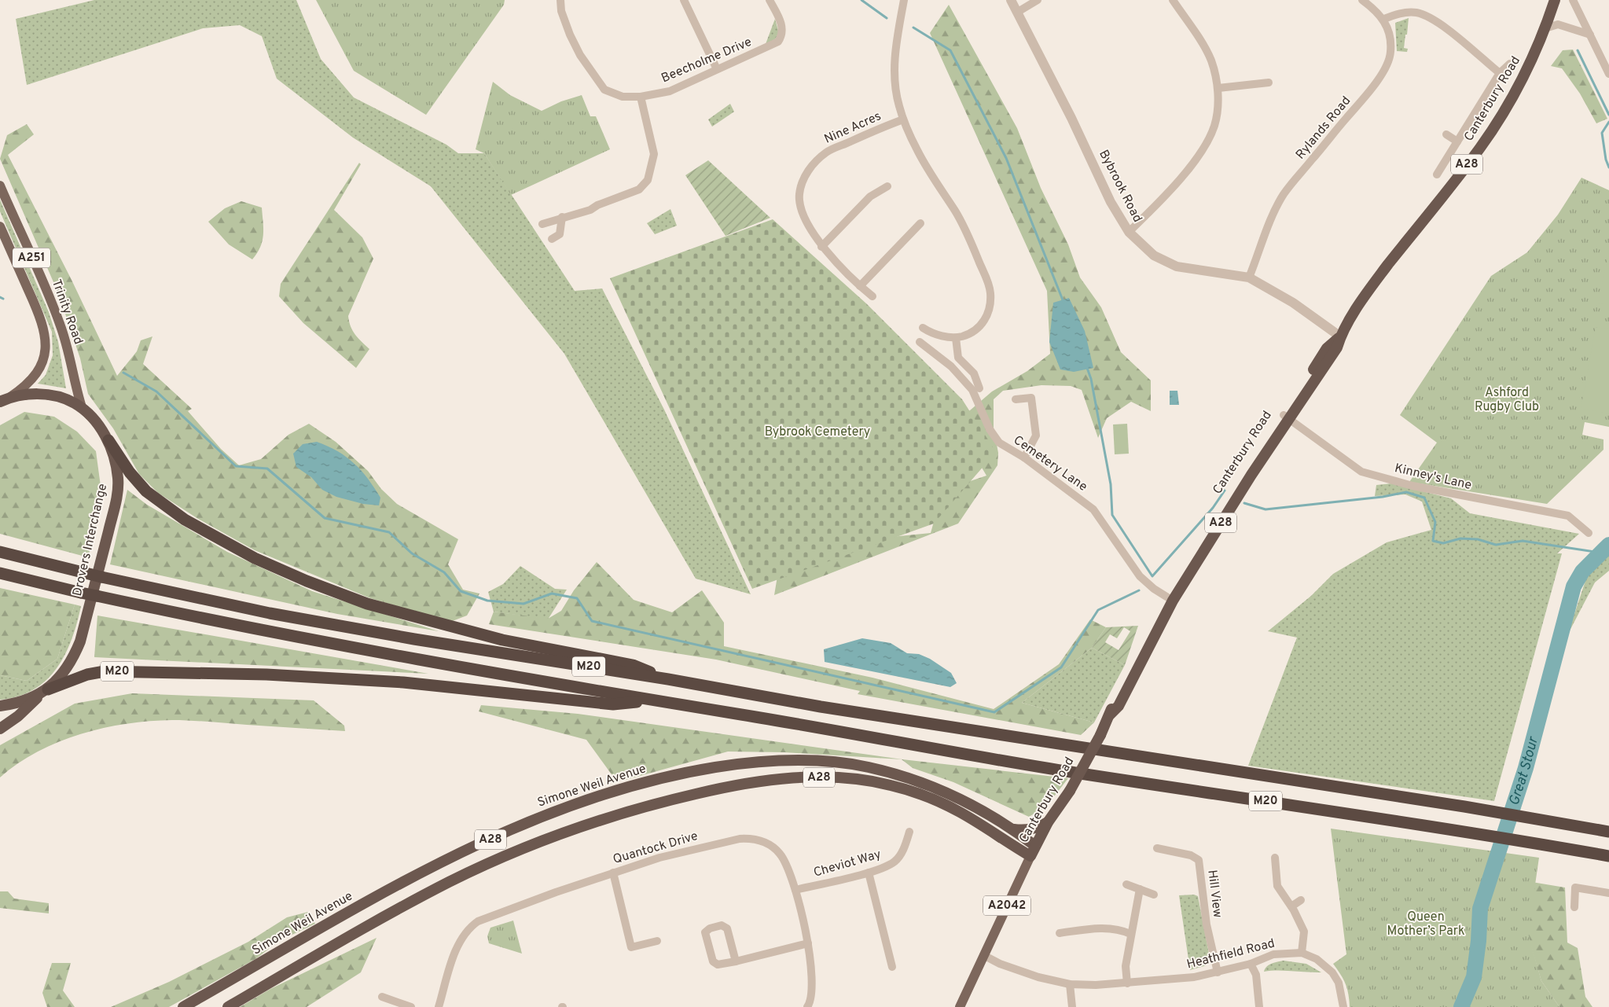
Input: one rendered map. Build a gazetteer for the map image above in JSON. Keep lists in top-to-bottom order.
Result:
{
  "streets": {
    "highway": [
      "Canterbury Road",
      "A28",
      "Drovers Interchange",
      "M20",
      "Simone Weil Avenue"
    ],
    "main road": ["A251", "Trinity Road", "A2042"],
    "street": [
      "Beecholme Drive",
      "Nine Acres",
      "Rylands Road",
      "Bybrook Road",
      "Cemetery Lane",
      "Kinney's Lane",
      "Quantock Drive",
      "Cheviot Way",
      "Hill View",
      "Heathfield Road"
    ]
  },
  "crossings": [
    ["Canterbury Road", "A28"],
    ["Canterbury Road", "Bybrook Road"],
    ["Canterbury Road", "Cemetery Lane"],
    ["Canterbury Road", "Kinney's Lane"],
    ["Canterbury Road", "Simone Weil Avenue"],
    ["Canterbury Road", "Heathfield Road"],
    ["Rylands Road", "Bybrook Road"],
    ["A28", "Simone Weil Avenue"],
    ["A251", "Drovers Interchange"],
    ["Trinity Road", "Drovers Interchange"],
    ["Drovers Interchange", "M20"],
    ["Quantock Drive", "Cheviot Way"],
    ["Hill View", "Heathfield Road"]
  ],
  "water": ["Great Stour"],
  "parks": ["Ashford Rugby Club", "Bybrook Cemetery", "Queen Mother’s Park"]
}
